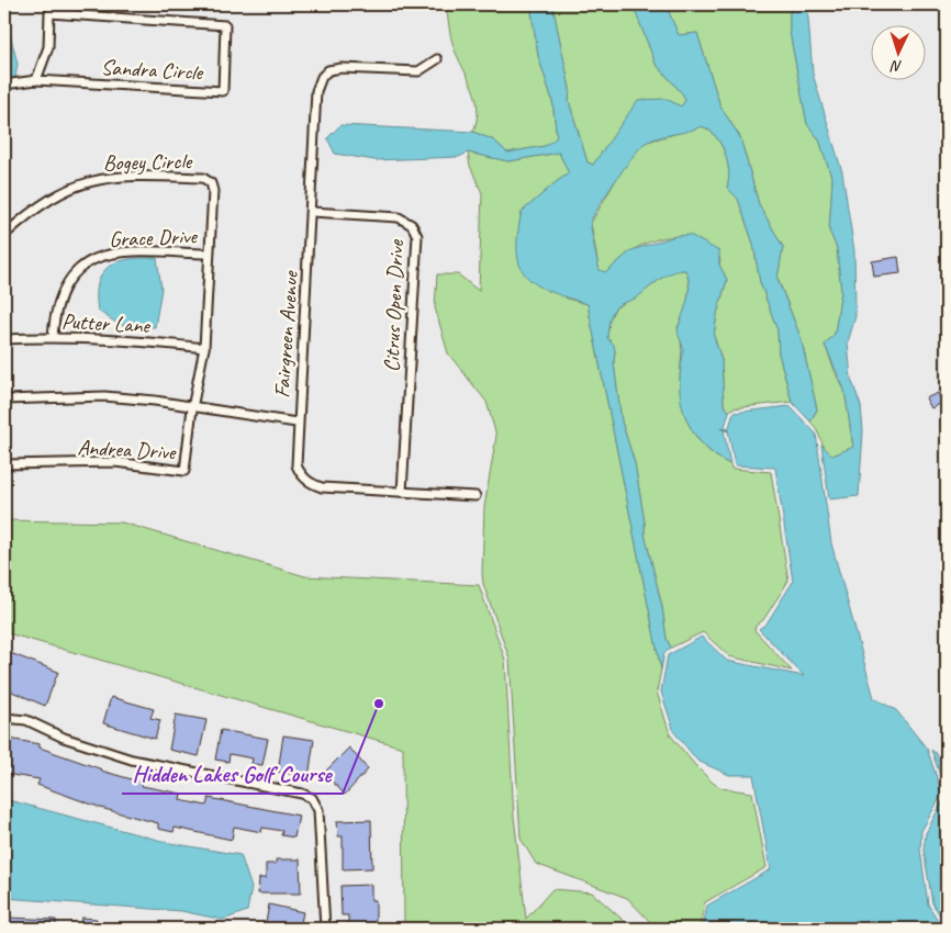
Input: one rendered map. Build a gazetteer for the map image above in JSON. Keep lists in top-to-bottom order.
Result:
{
  "streets": {
    "street": [
      "Sandra Circle",
      "Bogey Circle",
      "Grace Drive",
      "Citrus Open Drive",
      "Putter Lane",
      "Fairgreen Avenue",
      "Andrea Drive"
    ]
  },
  "crossings": [
    ["Bogey Circle", "Grace Drive"],
    ["Bogey Circle", "Putter Lane"],
    ["Bogey Circle", "Fairgreen Avenue"],
    ["Bogey Circle", "Andrea Drive"],
    ["Grace Drive", "Putter Lane"],
    ["Citrus Open Drive", "Fairgreen Avenue"],
    ["Fairgreen Avenue", "Andrea Drive"]
  ],
  "places": ["Hidden Lakes Golf Course"],
  "north": "bottom"
}
